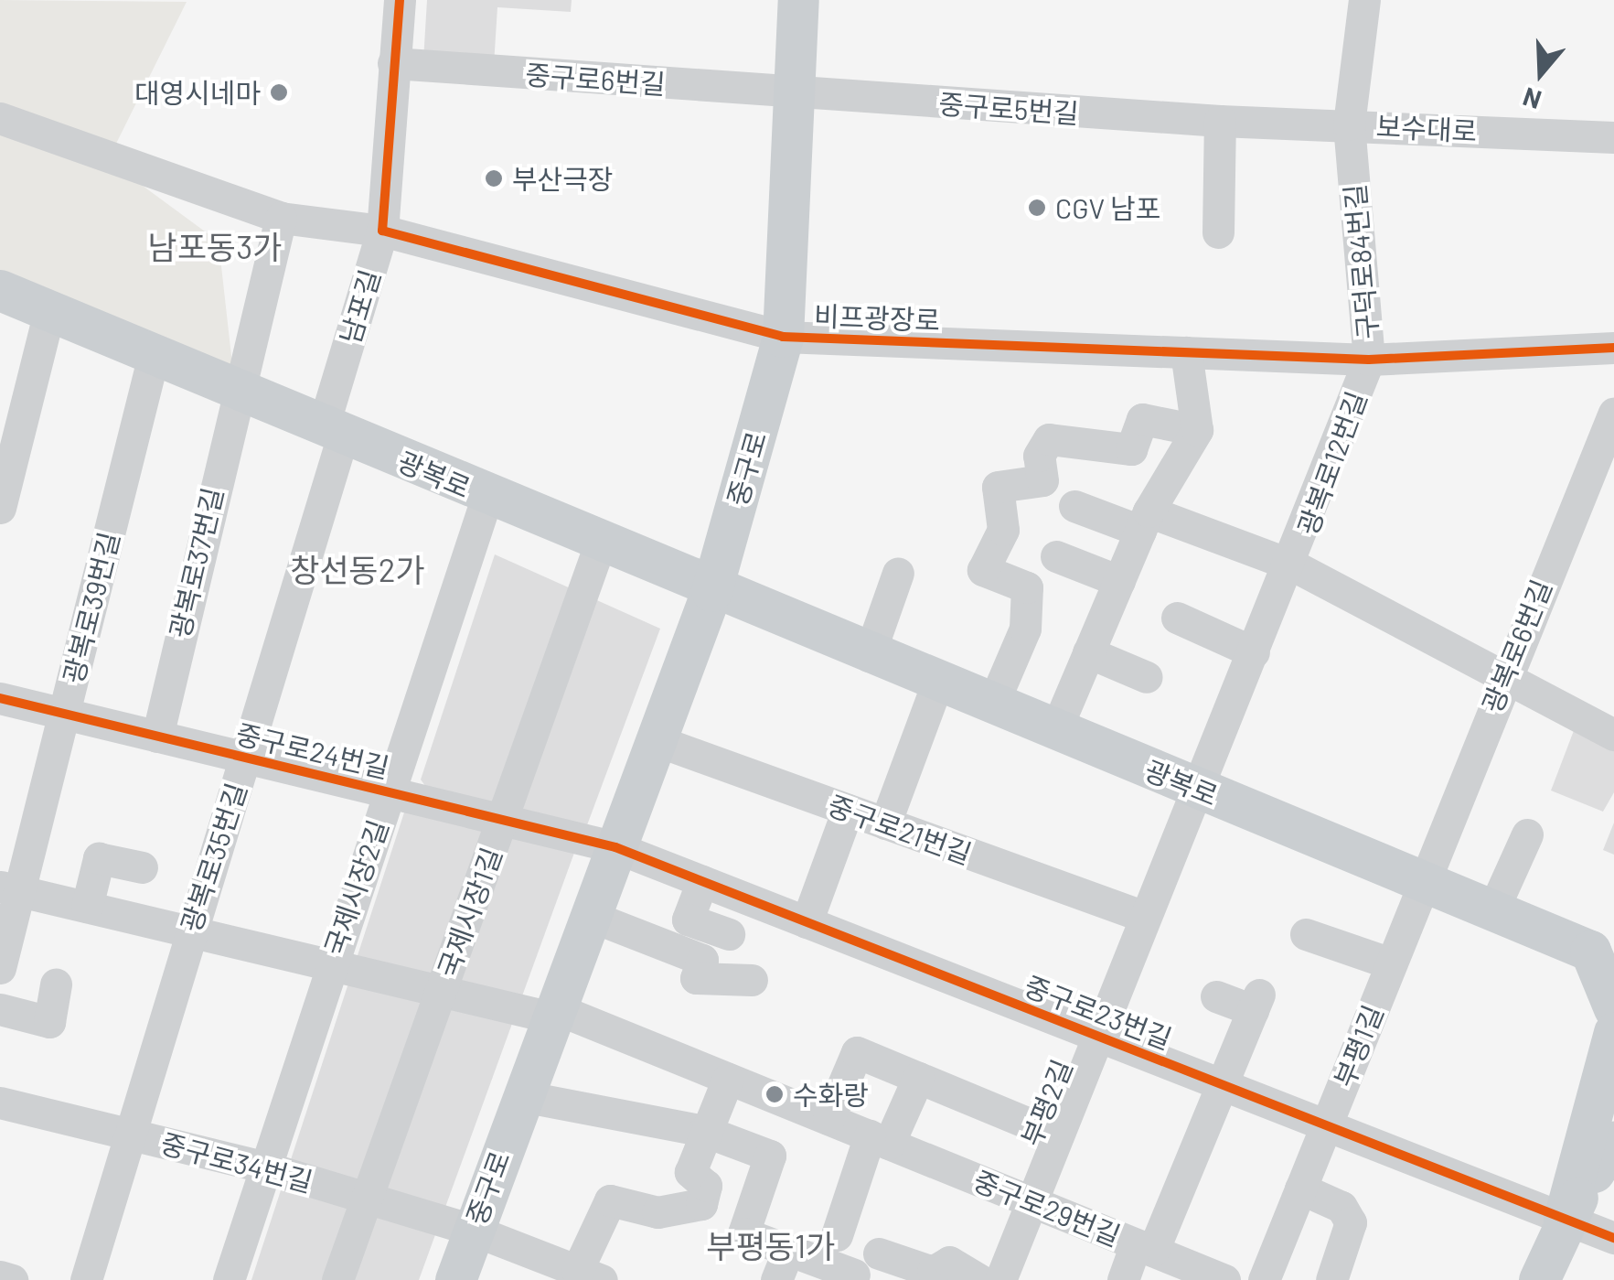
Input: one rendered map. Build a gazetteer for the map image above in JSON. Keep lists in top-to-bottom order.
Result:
{
  "streets": {
    "main road": ["중구로", "광복로"],
    "street": [
      "중구로6번길",
      "중구로5번길",
      "보수대로",
      "구덕로84번길",
      "남포길",
      "비프광장로",
      "광복로12번길",
      "광복로37번길",
      "광복로39번길",
      "광복로6번길",
      "중구로24번길",
      "중구로21번길",
      "광복로35번길",
      "국제시장2길",
      "국제시장1길",
      "중구로23번길",
      "부평1길",
      "부평2길",
      "중구로34번길",
      "중구로29번길"
    ]
  },
  "crossings": [
    ["중구로6번길", "중구로5번길"],
    ["중구로6번길", "중구로"],
    ["중구로5번길", "보수대로"],
    ["중구로5번길", "구덕로84번길"],
    ["중구로5번길", "중구로"],
    ["보수대로", "구덕로84번길"],
    ["구덕로84번길", "비프광장로"],
    ["구덕로84번길", "광복로12번길"],
    ["남포길", "비프광장로"],
    ["남포길", "광복로"],
    ["남포길", "광복로35번길"],
    ["비프광장로", "광복로12번길"],
    ["비프광장로", "중구로"],
    ["광복로12번길", "광복로"],
    ["광복로12번길", "부평2길"],
    ["중구로", "광복로"],
    ["중구로", "중구로24번길"],
    ["중구로", "중구로21번길"],
    ["중구로", "중구로23번길"],
    ["중구로", "중구로34번길"],
    ["중구로", "중구로29번길"],
    ["광복로", "광복로37번길"],
    ["광복로", "광복로39번길"],
    ["광복로", "광복로6번길"],
    ["광복로", "광복로35번길"],
    ["광복로", "국제시장2길"],
    ["광복로", "국제시장1길"],
    ["광복로", "부평1길"],
    ["광복로", "부평2길"],
    ["광복로37번길", "중구로24번길"],
    ["광복로39번길", "중구로24번길"],
    ["광복로39번길", "중구로29번길"],
    ["광복로6번길", "부평1길"],
    ["중구로24번길", "광복로35번길"],
    ["중구로24번길", "국제시장2길"],
    ["중구로24번길", "국제시장1길"],
    ["중구로24번길", "중구로23번길"],
    ["중구로21번길", "부평2길"],
    ["광복로35번길", "중구로34번길"],
    ["광복로35번길", "중구로29번길"],
    ["국제시장2길", "중구로34번길"],
    ["국제시장2길", "중구로29번길"],
    ["국제시장1길", "중구로34번길"],
    ["국제시장1길", "중구로29번길"],
    ["중구로23번길", "부평1길"],
    ["중구로23번길", "부평2길"],
    ["부평2길", "중구로29번길"]
  ],
  "districts": ["남포동3가", "창선동2가", "부평동1가"],
  "places": [
    "대영시네마",
    "부산극장",
    "CGV 남포",
    "수화랑"
  ],
  "north": "bottom"
}
